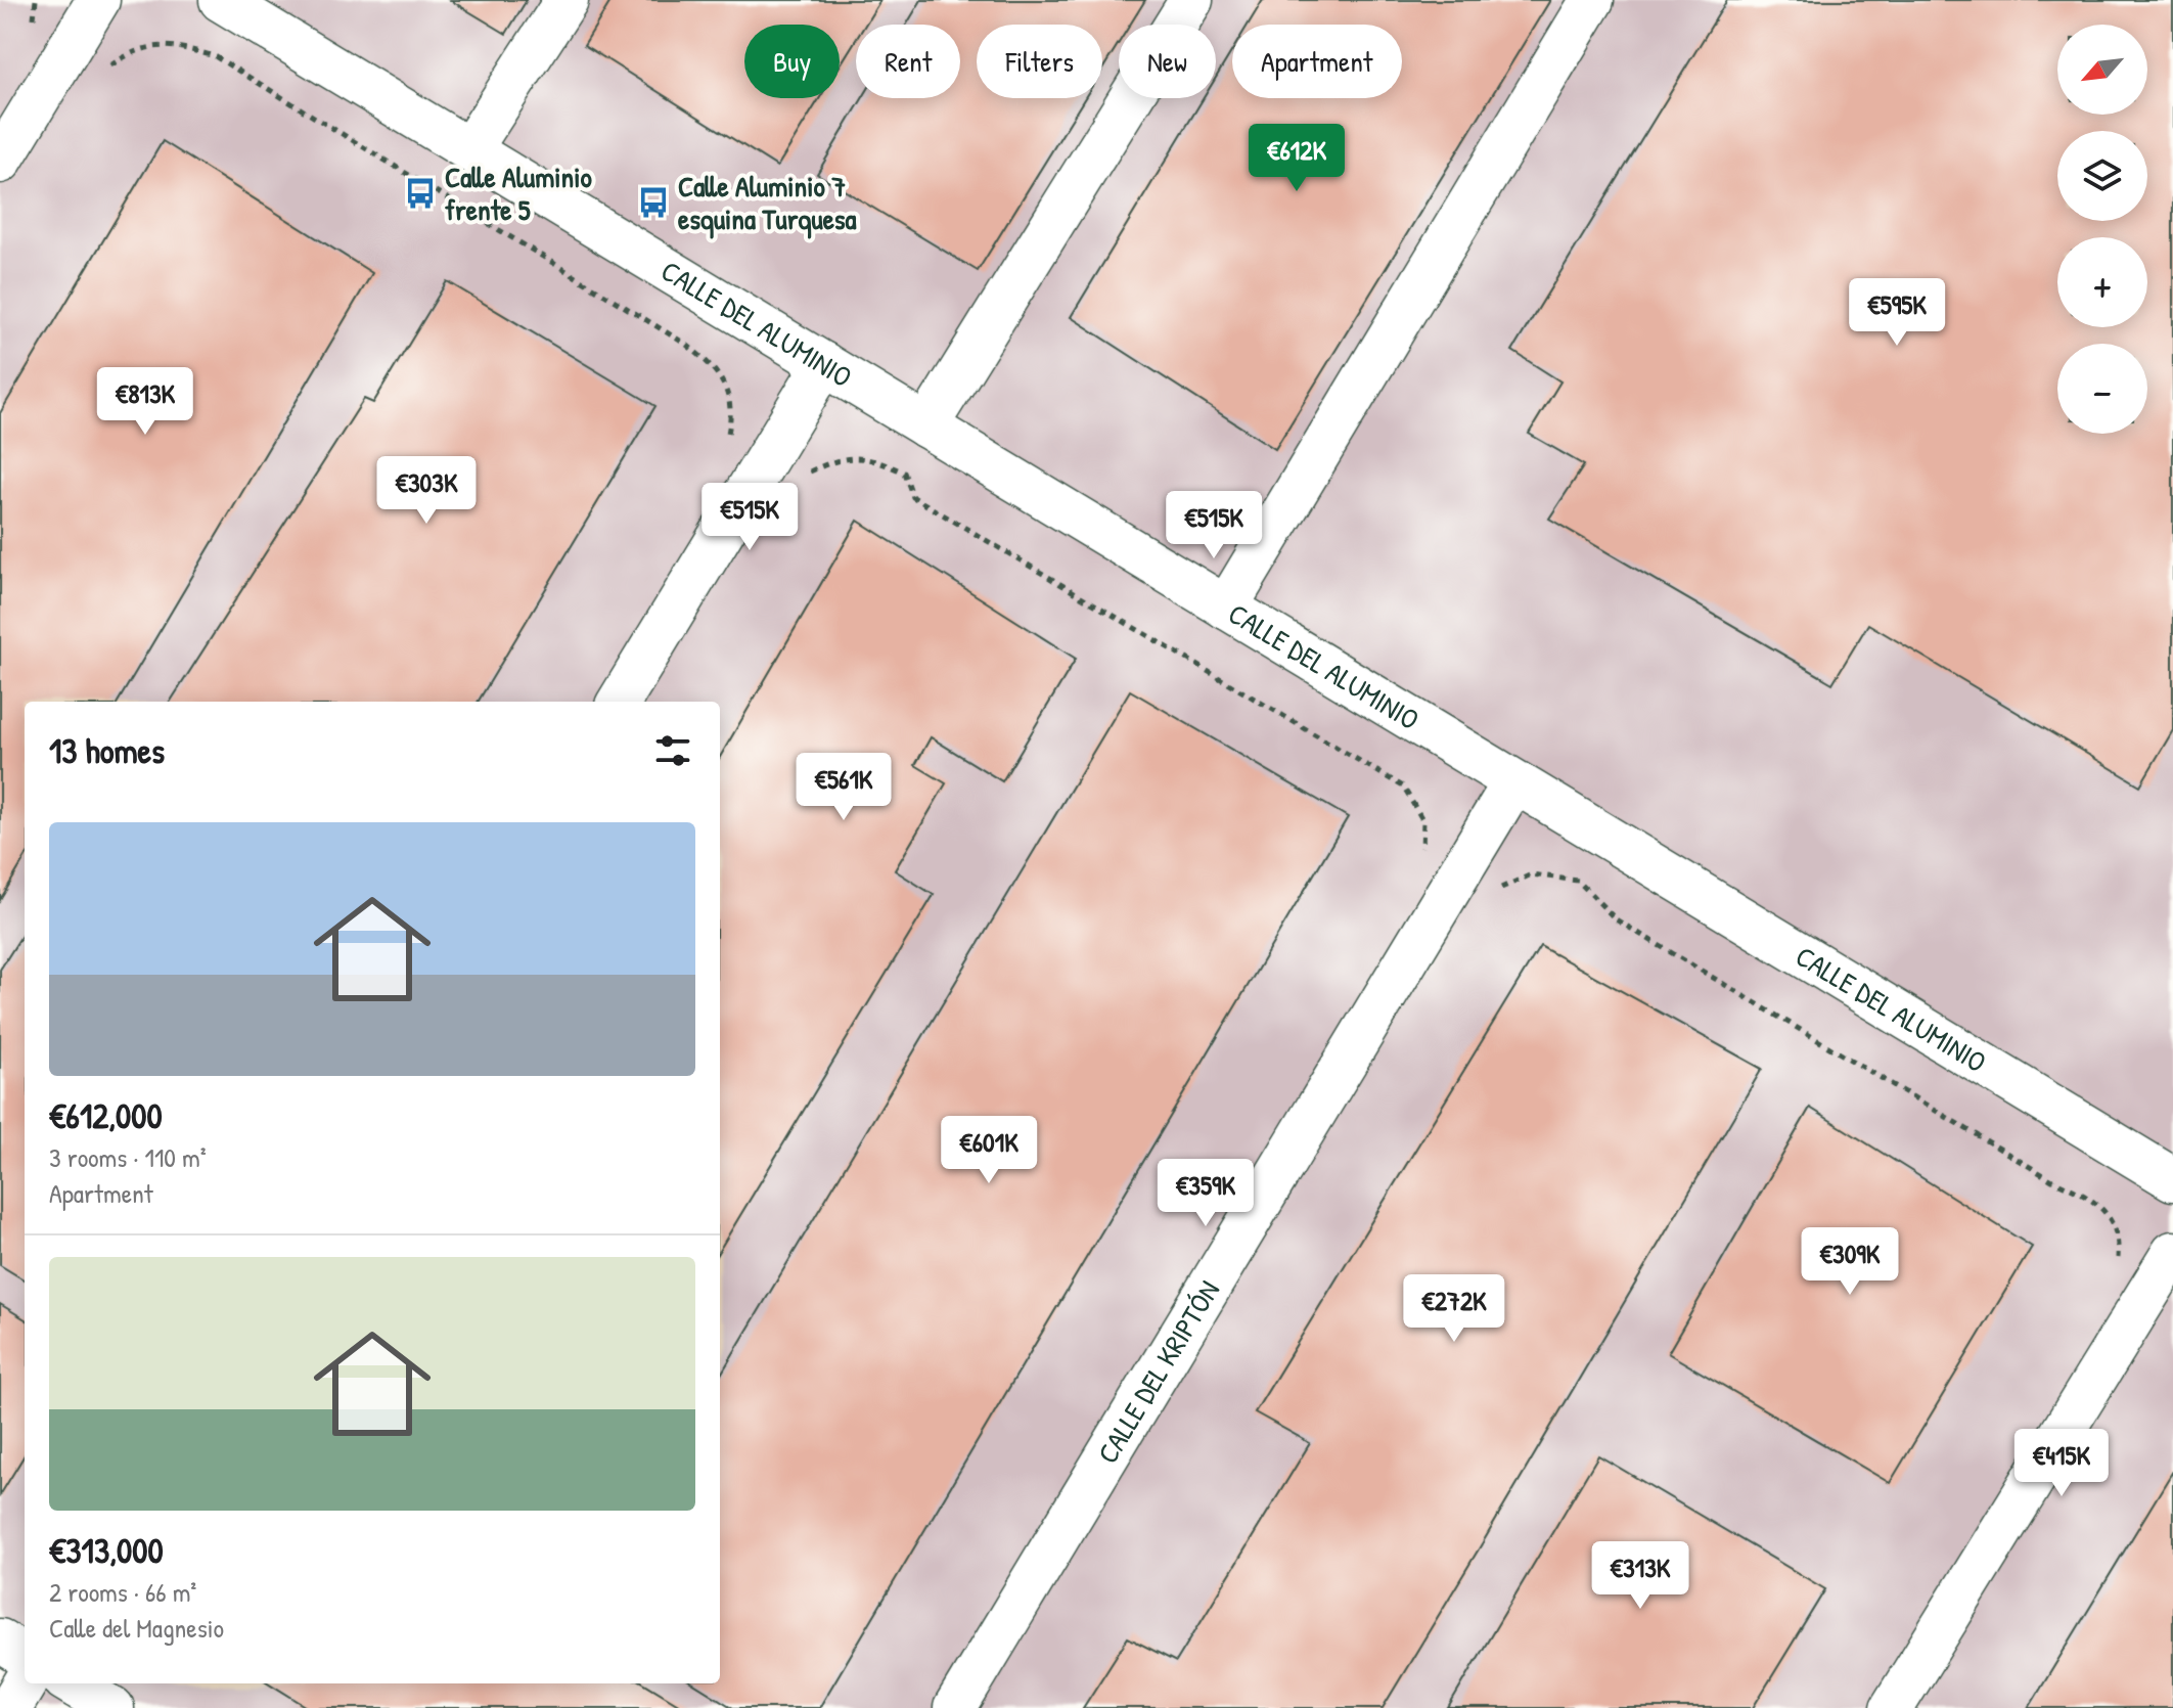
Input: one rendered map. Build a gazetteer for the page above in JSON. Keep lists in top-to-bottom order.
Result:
{
  "streets": {
    "street": ["CALLE DEL ALUMINIO", "CALLE DEL KRIPTÓN"]
  },
  "crossings": [
    ["CALLE DEL ALUMINIO", "CALLE DEL KRIPTÓN"]
  ],
  "places": {
    "bus stop": ["Calle Aluminio frente 5", "Calle Aluminio 7 esquina Turquesa"]
  },
  "north": "bottom left",
  "page": {
    "map_buttons": ["+", "−"],
    "chip": [
      "Buy",
      "Rent",
      "Filters",
      "New",
      "Apartment"
    ],
    "price": [
      "€612K",
      "€595K",
      "€813K",
      "€303K",
      "€515K",
      "€515K",
      "€561K",
      "€601K",
      "€359K",
      "€309K",
      "€272K",
      "€415K",
      "€313K"
    ],
    "heading": "13 homes",
    "list": [
      {
        "name": "€612,000",
        "note": "3 rooms · 110 m² · Apartment"
      },
      {
        "name": "€313,000",
        "note": "2 rooms · 66 m² · Calle del Magnesio"
      }
    ]
  }
}
